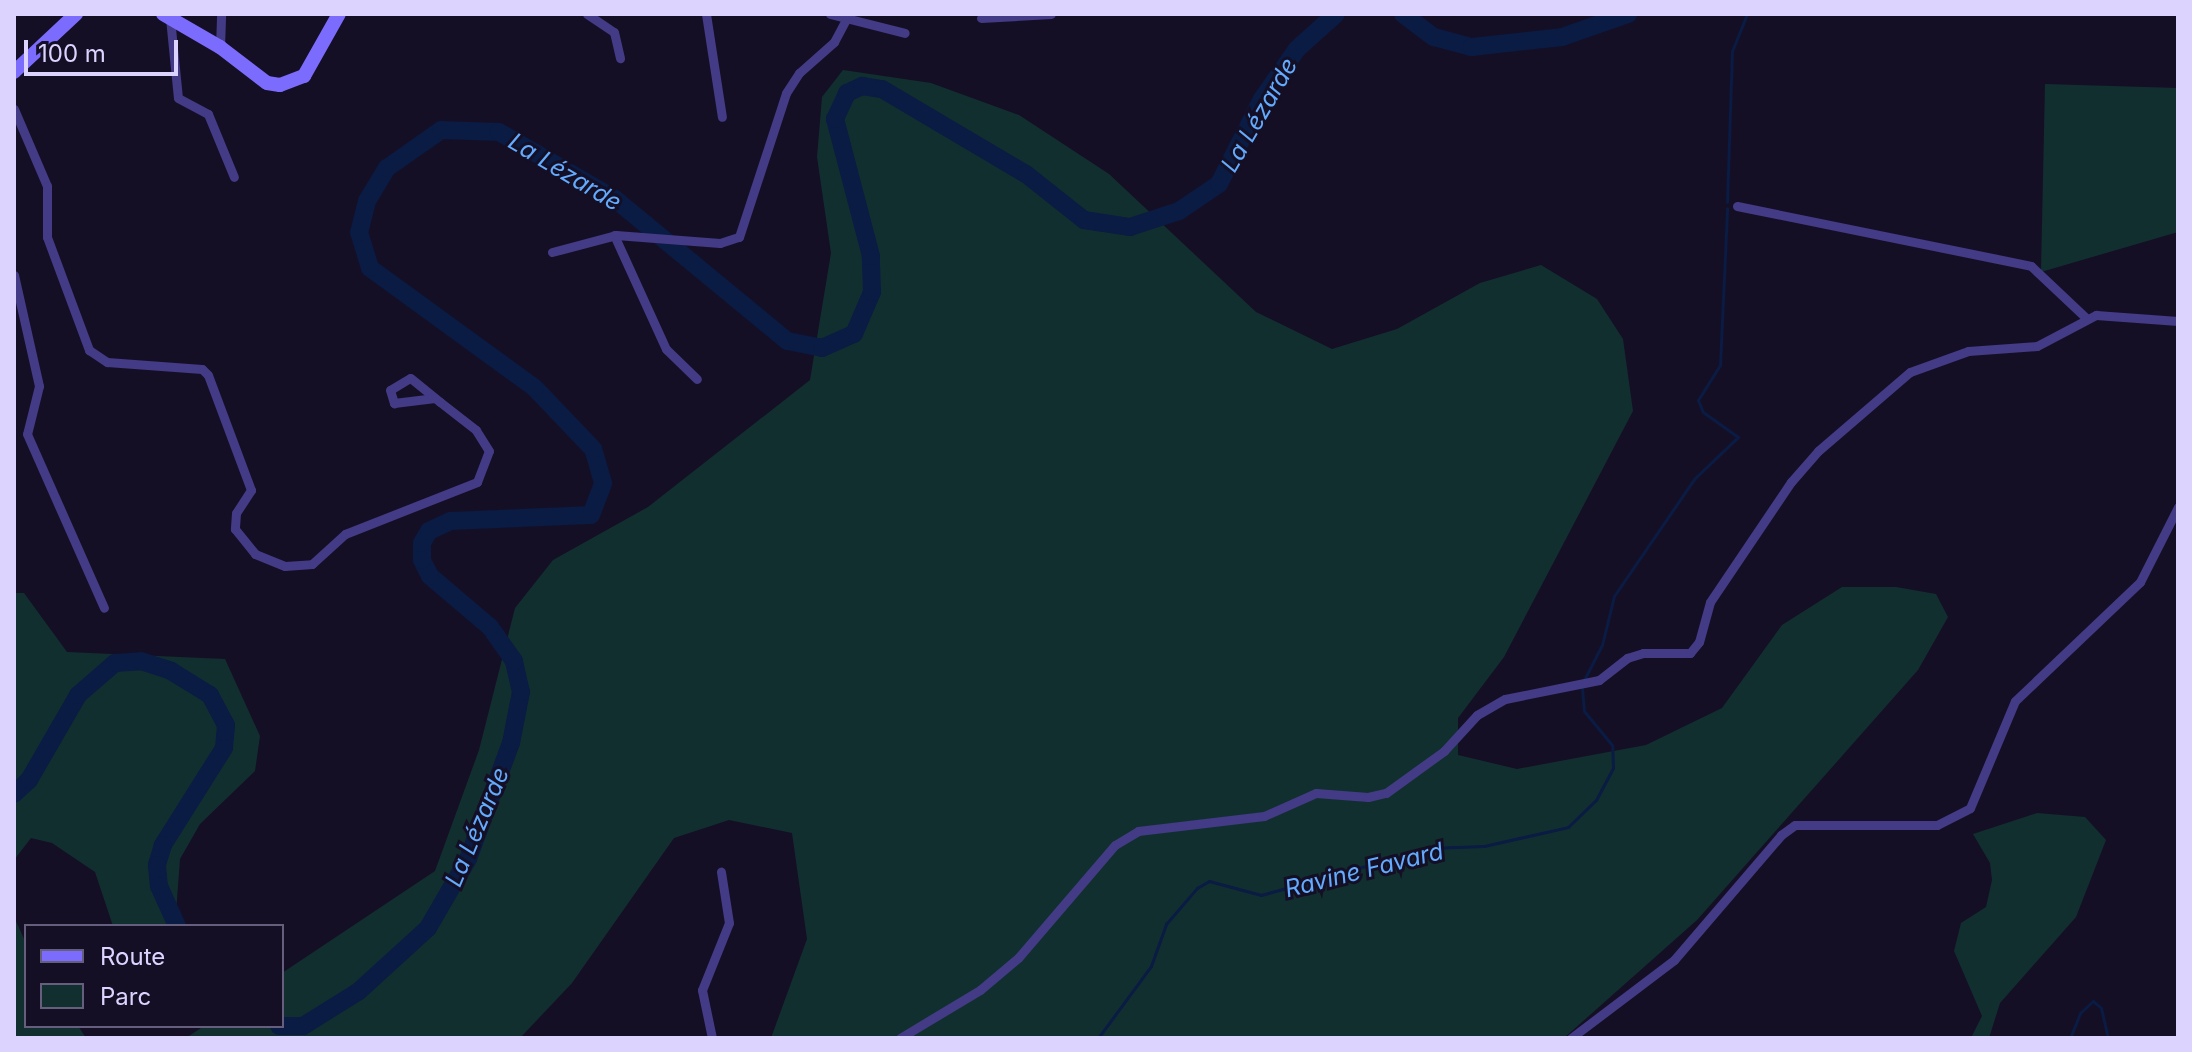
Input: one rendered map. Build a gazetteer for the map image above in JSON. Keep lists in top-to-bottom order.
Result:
{
  "water": ["La Lézarde", "Ravine Favard"],
  "legend": ["Route", "Parc"],
  "scale_bar": "100 m"
}
